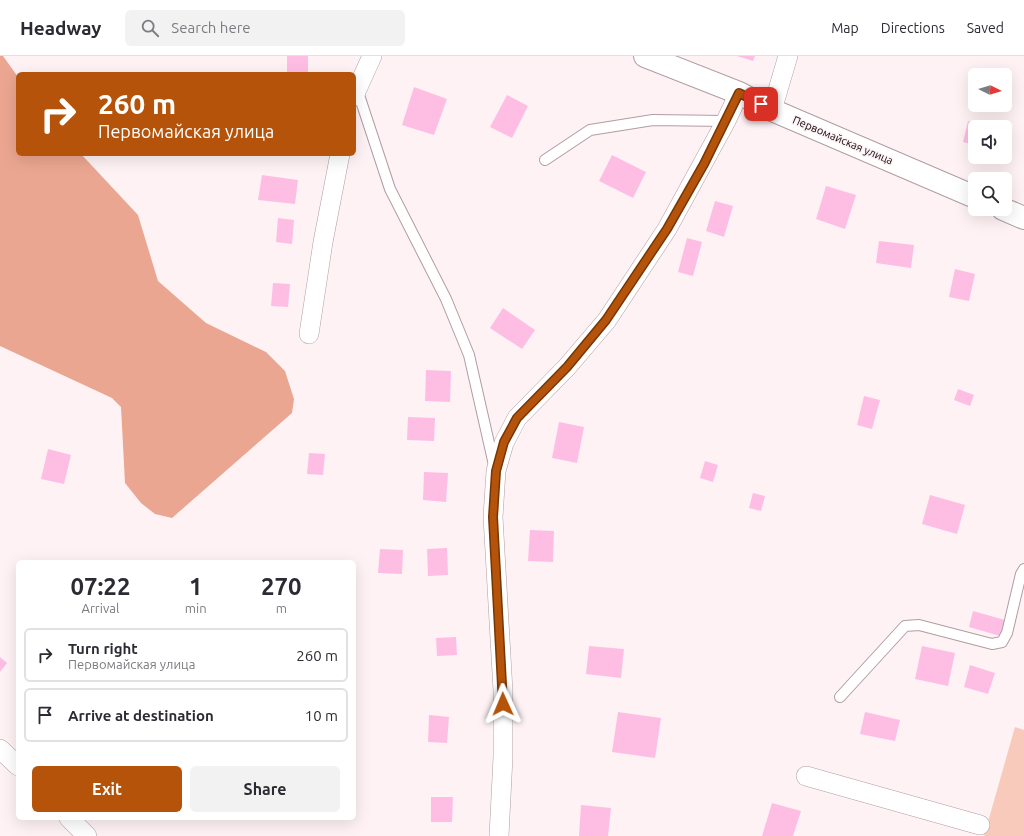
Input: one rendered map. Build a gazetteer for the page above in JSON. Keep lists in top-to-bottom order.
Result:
{
  "streets": {
    "main road": ["Первомайская улица"]
  },
  "north": "right",
  "page": {
    "header": "Headway",
    "search": "Search here",
    "nav": ["Map", "Directions", "Saved"],
    "turn": ["260 m", "Первомайская улица"],
    "eta": [
      "07:22",
      "Arrival",
      "1",
      "min",
      "270",
      "m"
    ],
    "list": [
      {
        "name": "Turn right",
        "note": "Первомайская улица",
        "value": "260 m"
      },
      {
        "name": "Arrive at destination",
        "value": "10 m"
      }
    ],
    "buttons": ["Exit", "Share"]
  }
}
